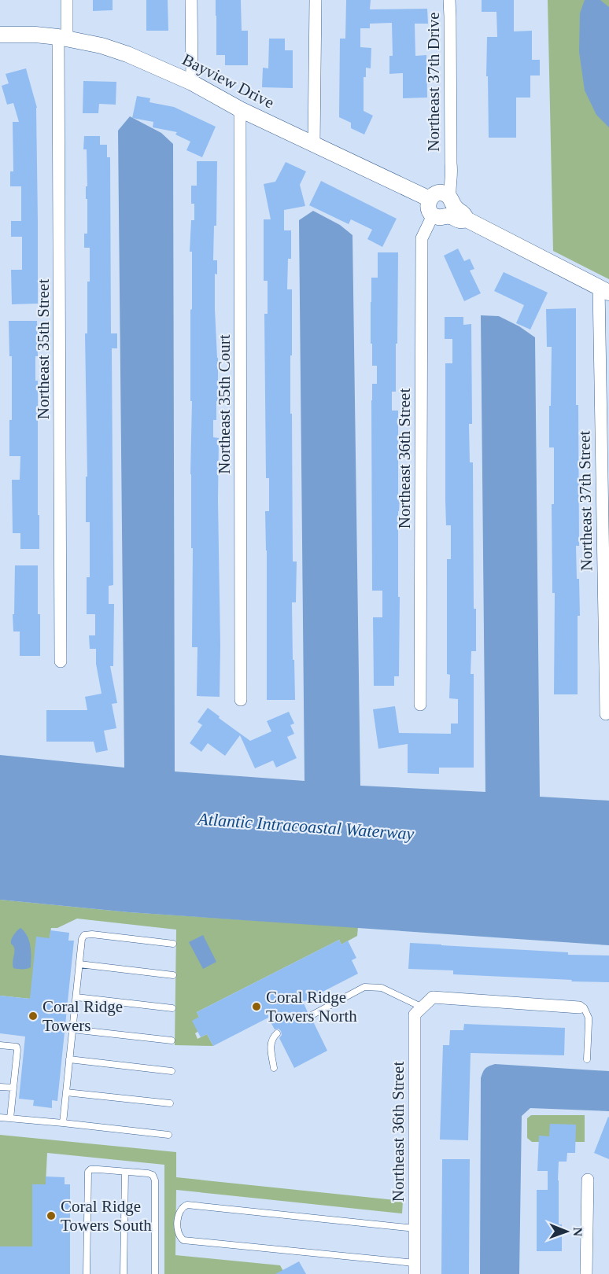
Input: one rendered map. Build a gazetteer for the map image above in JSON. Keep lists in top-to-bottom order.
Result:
{
  "streets": {
    "street": [
      "Bayview Drive",
      "Northeast 37th Drive",
      "Northeast 35th Street",
      "Northeast 35th Court",
      "Northeast 36th Street",
      "Northeast 37th Street"
    ]
  },
  "crossings": [
    ["Bayview Drive", "Northeast 37th Drive"],
    ["Bayview Drive", "Northeast 35th Street"],
    ["Bayview Drive", "Northeast 35th Court"],
    ["Bayview Drive", "Northeast 36th Street"],
    ["Bayview Drive", "Northeast 37th Street"],
    ["Northeast 37th Drive", "Northeast 36th Street"]
  ],
  "water": ["Atlantic Intracoastal Waterway"],
  "places": ["Coral Ridge Towers North", "Coral Ridge Towers", "Coral Ridge Towers South"],
  "north": "right"
}
